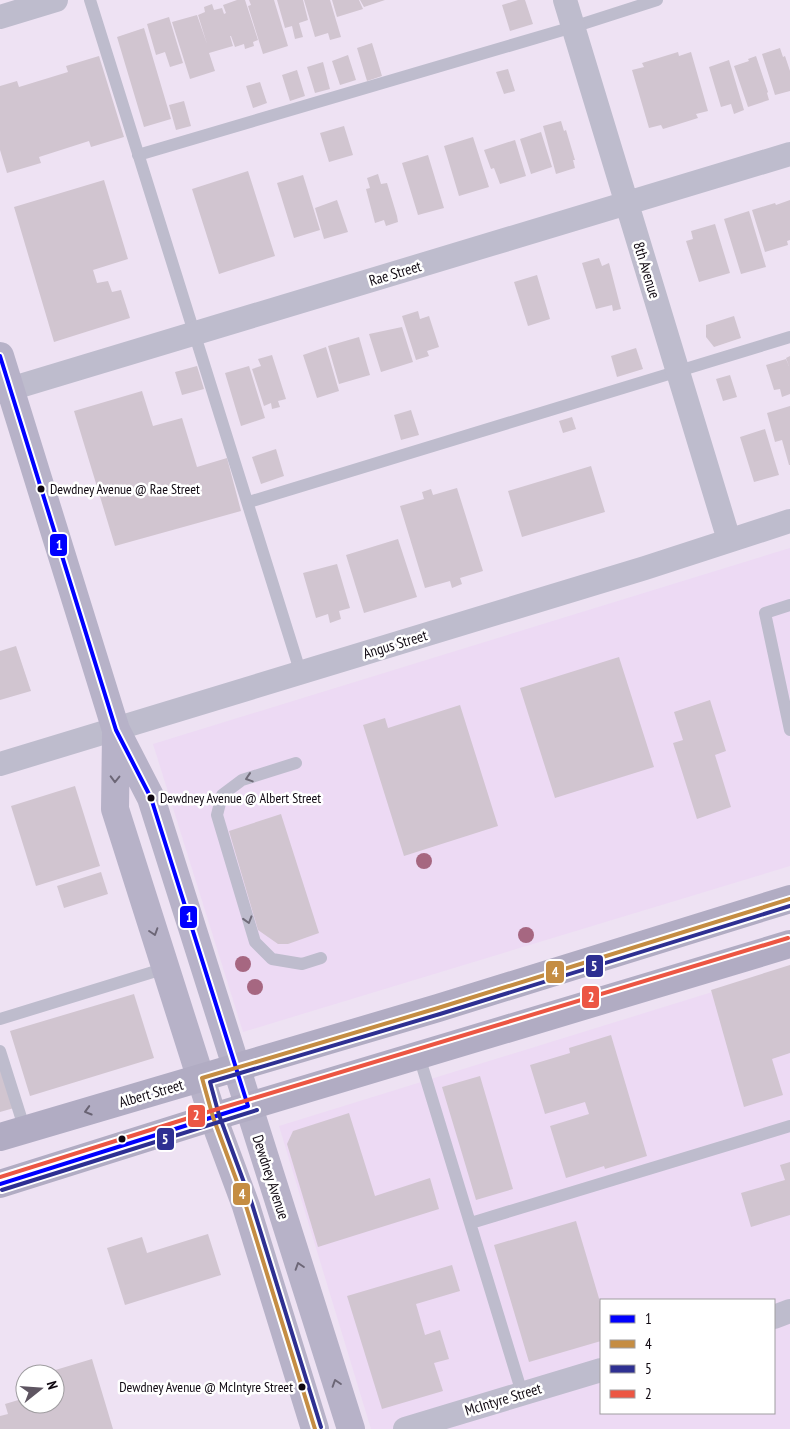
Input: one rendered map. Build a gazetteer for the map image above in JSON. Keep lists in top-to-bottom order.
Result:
{
  "streets": {
    "main road": ["Albert Street", "Dewdney Avenue"],
    "street": [
      "8th Avenue",
      "Rae Street",
      "Angus Street",
      "McIntyre Street"
    ]
  },
  "crossings": [
    ["8th Avenue", "Rae Street"],
    ["8th Avenue", "Angus Street"],
    ["Rae Street", "Dewdney Avenue"],
    ["Angus Street", "Dewdney Avenue"],
    ["Albert Street", "Dewdney Avenue"]
  ],
  "places": ["Dewdney Avenue @ Rae Street", "Dewdney Avenue @ Albert Street", "Dewdney Avenue @ McIntyre Street"],
  "lines": [
    "transit line 1",
    "transit line 4",
    "transit line 5",
    "transit line 2"
  ],
  "legend": [
    "1",
    "4",
    "5",
    "2"
  ],
  "north": "right"
}
